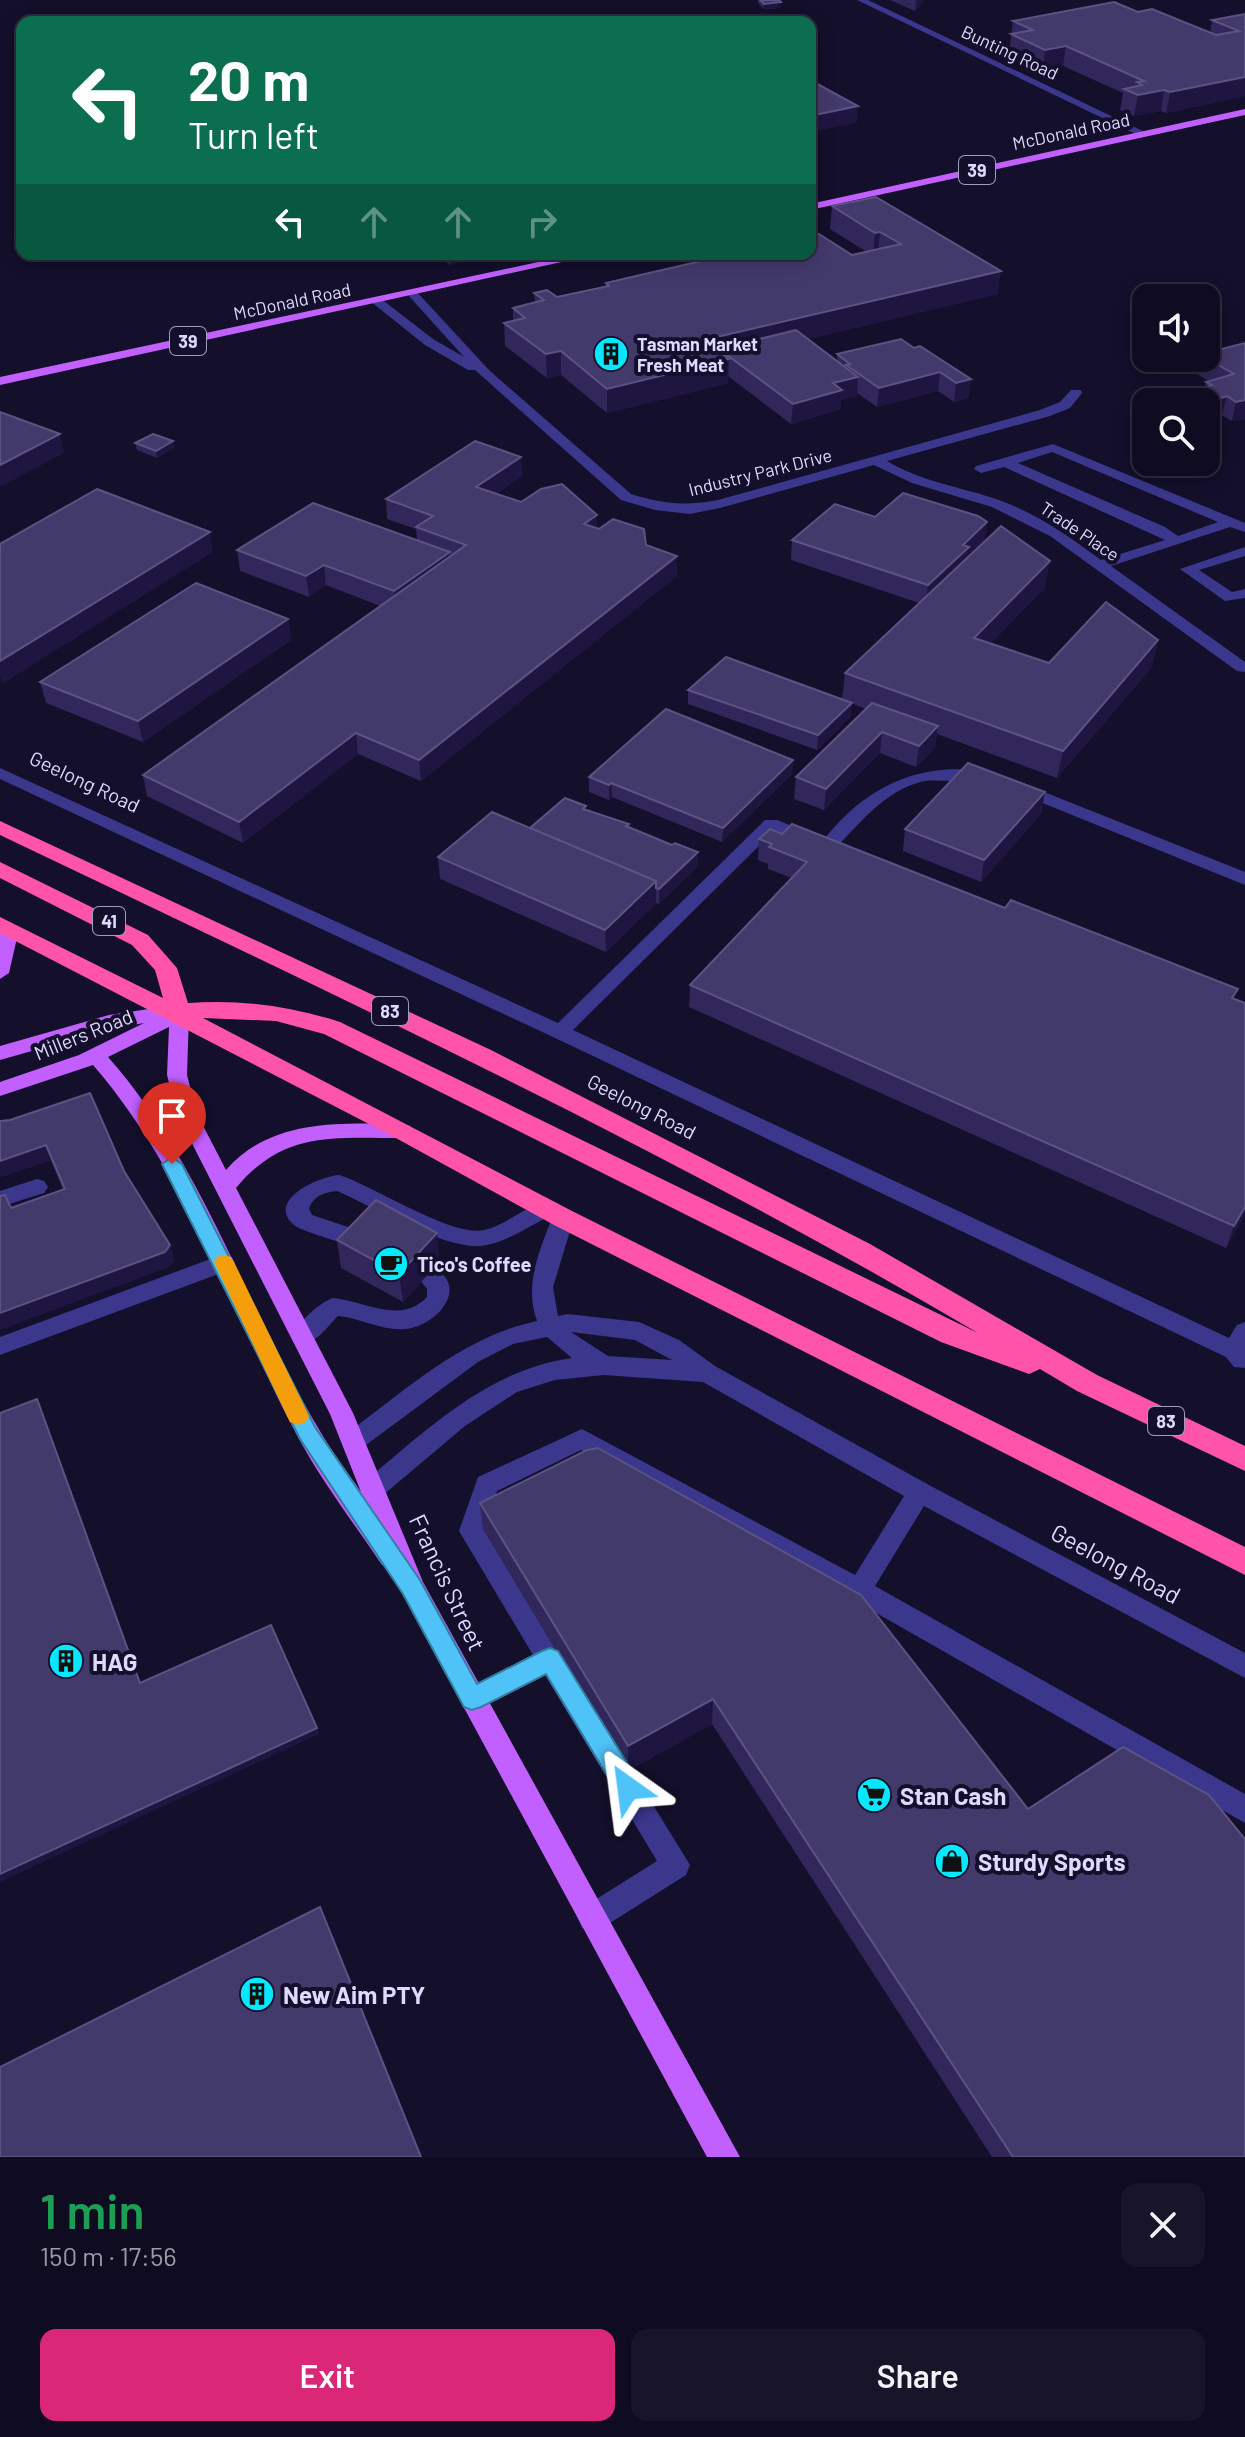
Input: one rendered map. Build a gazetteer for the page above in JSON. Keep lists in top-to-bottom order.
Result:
{
  "streets": {
    "highway": ["Geelong Road", "41", "83"],
    "main road": [
      "McDonald Road",
      "39",
      "Millers Road",
      "Francis Street"
    ],
    "street": ["Bunting Road", "Industry Park Drive", "Trade Place"]
  },
  "crossings": [
    ["Bunting Road", "McDonald Road"],
    ["McDonald Road", "Industry Park Drive"],
    ["Industry Park Drive", "Trade Place"],
    ["Geelong Road", "Francis Street"],
    ["41", "Millers Road"],
    ["41", "Francis Street"],
    ["Millers Road", "Francis Street"]
  ],
  "places": {
    "building": ["Tasman Market Fresh Meat", "HAG", "New Aim PTY"],
    "cafe": ["Tico's Coffee"],
    "supermarket": ["Stan Cash"],
    "shop": ["Sturdy Sports"]
  },
  "page": {
    "turn": ["20 m", "Turn left"],
    "heading": ["1 min", "150 m · 17:56"],
    "buttons": ["Exit", "Share"]
  }
}
